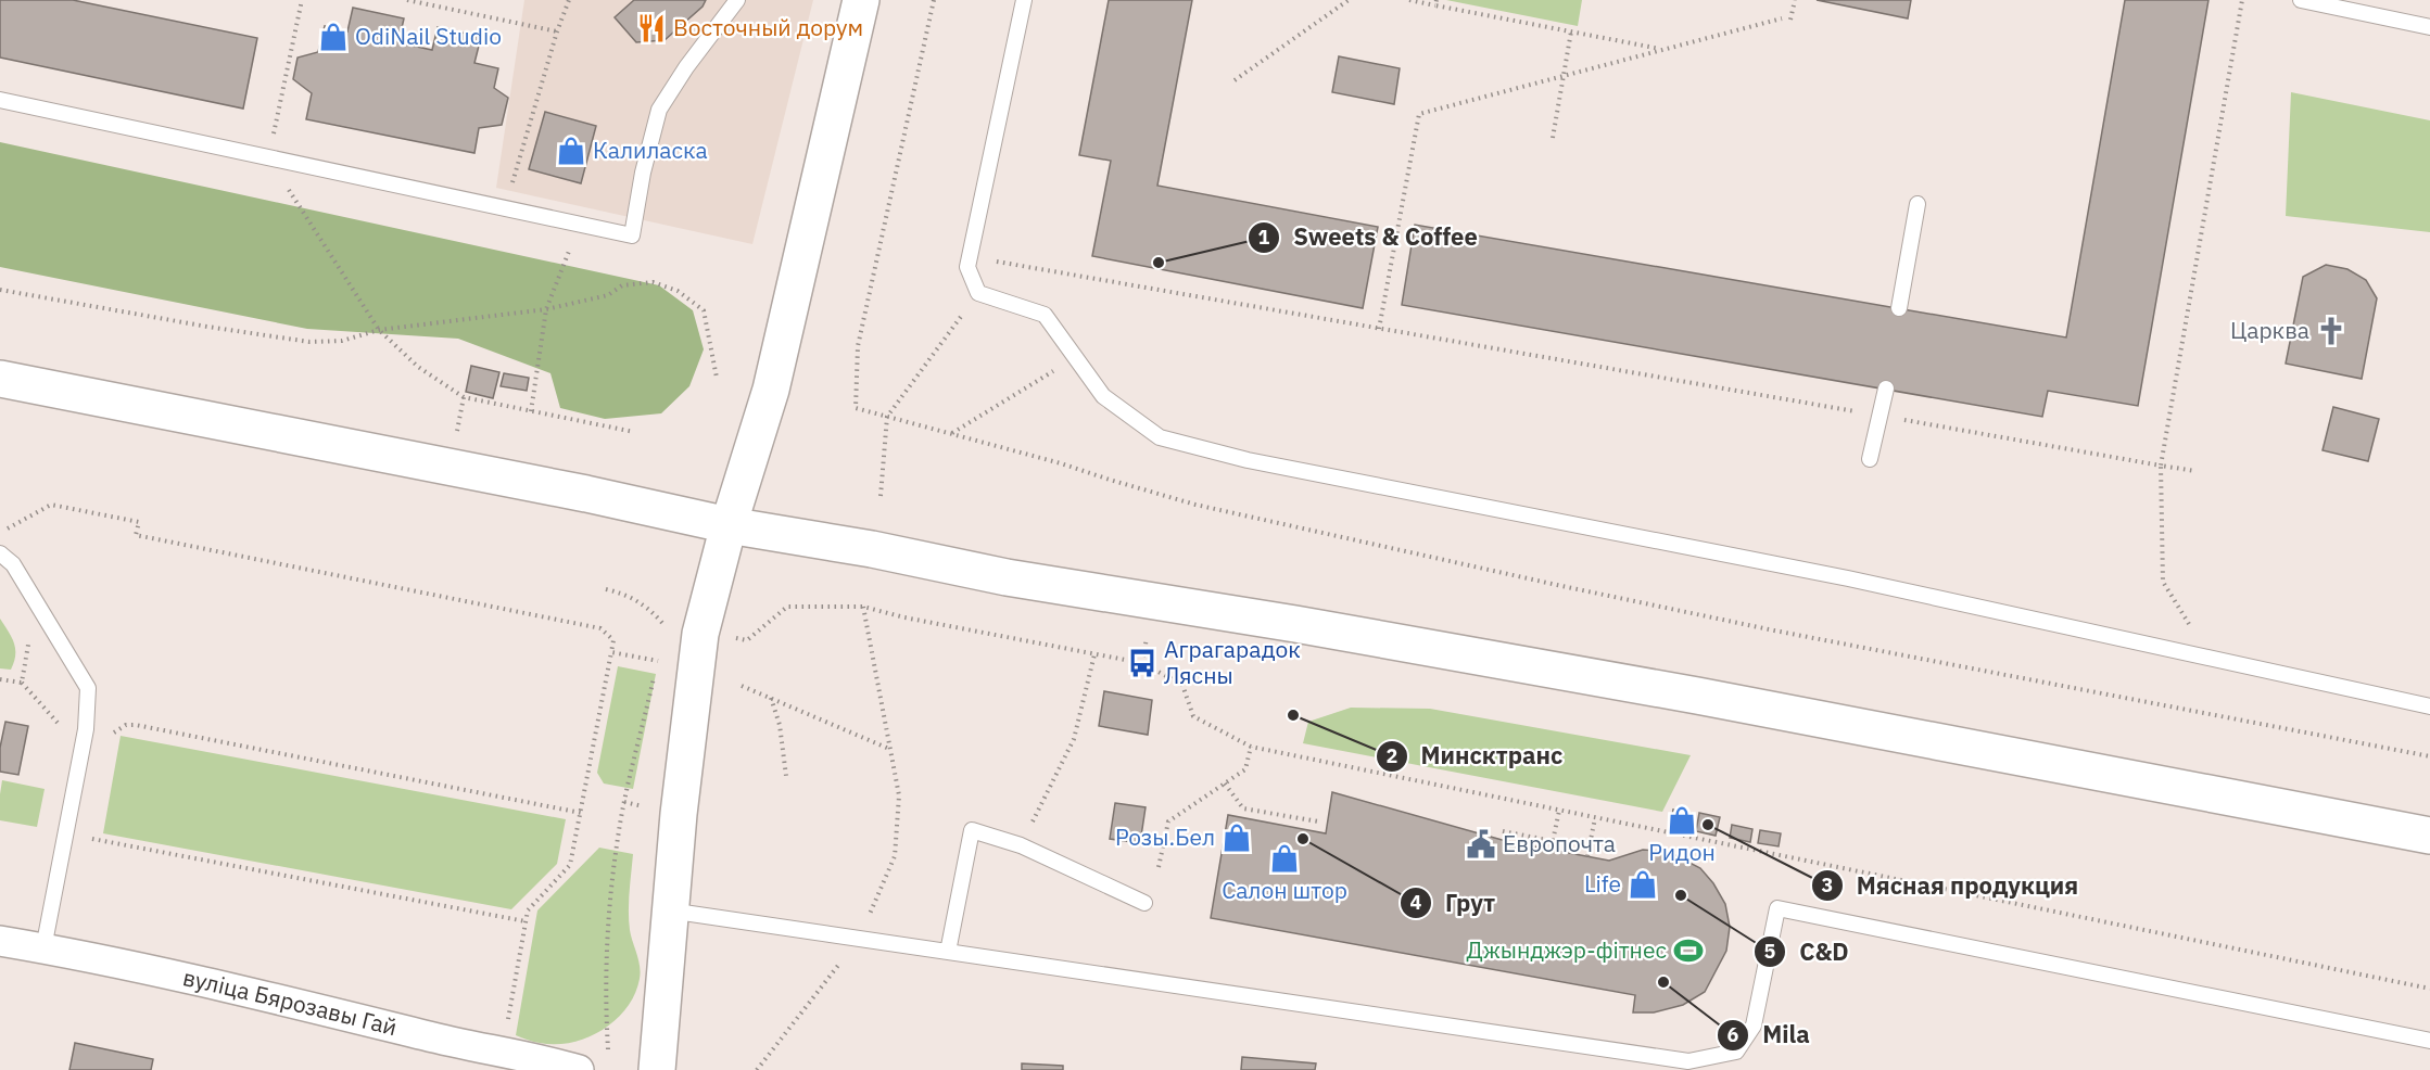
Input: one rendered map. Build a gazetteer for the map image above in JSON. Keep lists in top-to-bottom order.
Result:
{
  "streets": {
    "street": ["вуліца Бярозавы Гай"]
  },
  "places": {
    "restaurant": ["Восточный дорум"],
    "shop": [
      "OdiNail Studio",
      "Калиласка",
      "Ридон",
      "Розы.Бел",
      "Салон штор",
      "Life"
    ],
    "other": [
      "Sweets & Coffee",
      "Минсктранс",
      "Мясная продукция",
      "Грут",
      "C&D",
      "Mila"
    ],
    "church": ["Царква"],
    "bus stop": ["Аграгарадок Лясны"],
    "public building": ["Европочта"],
    "sports": ["Джынджэр-фітнес"]
  }
}
